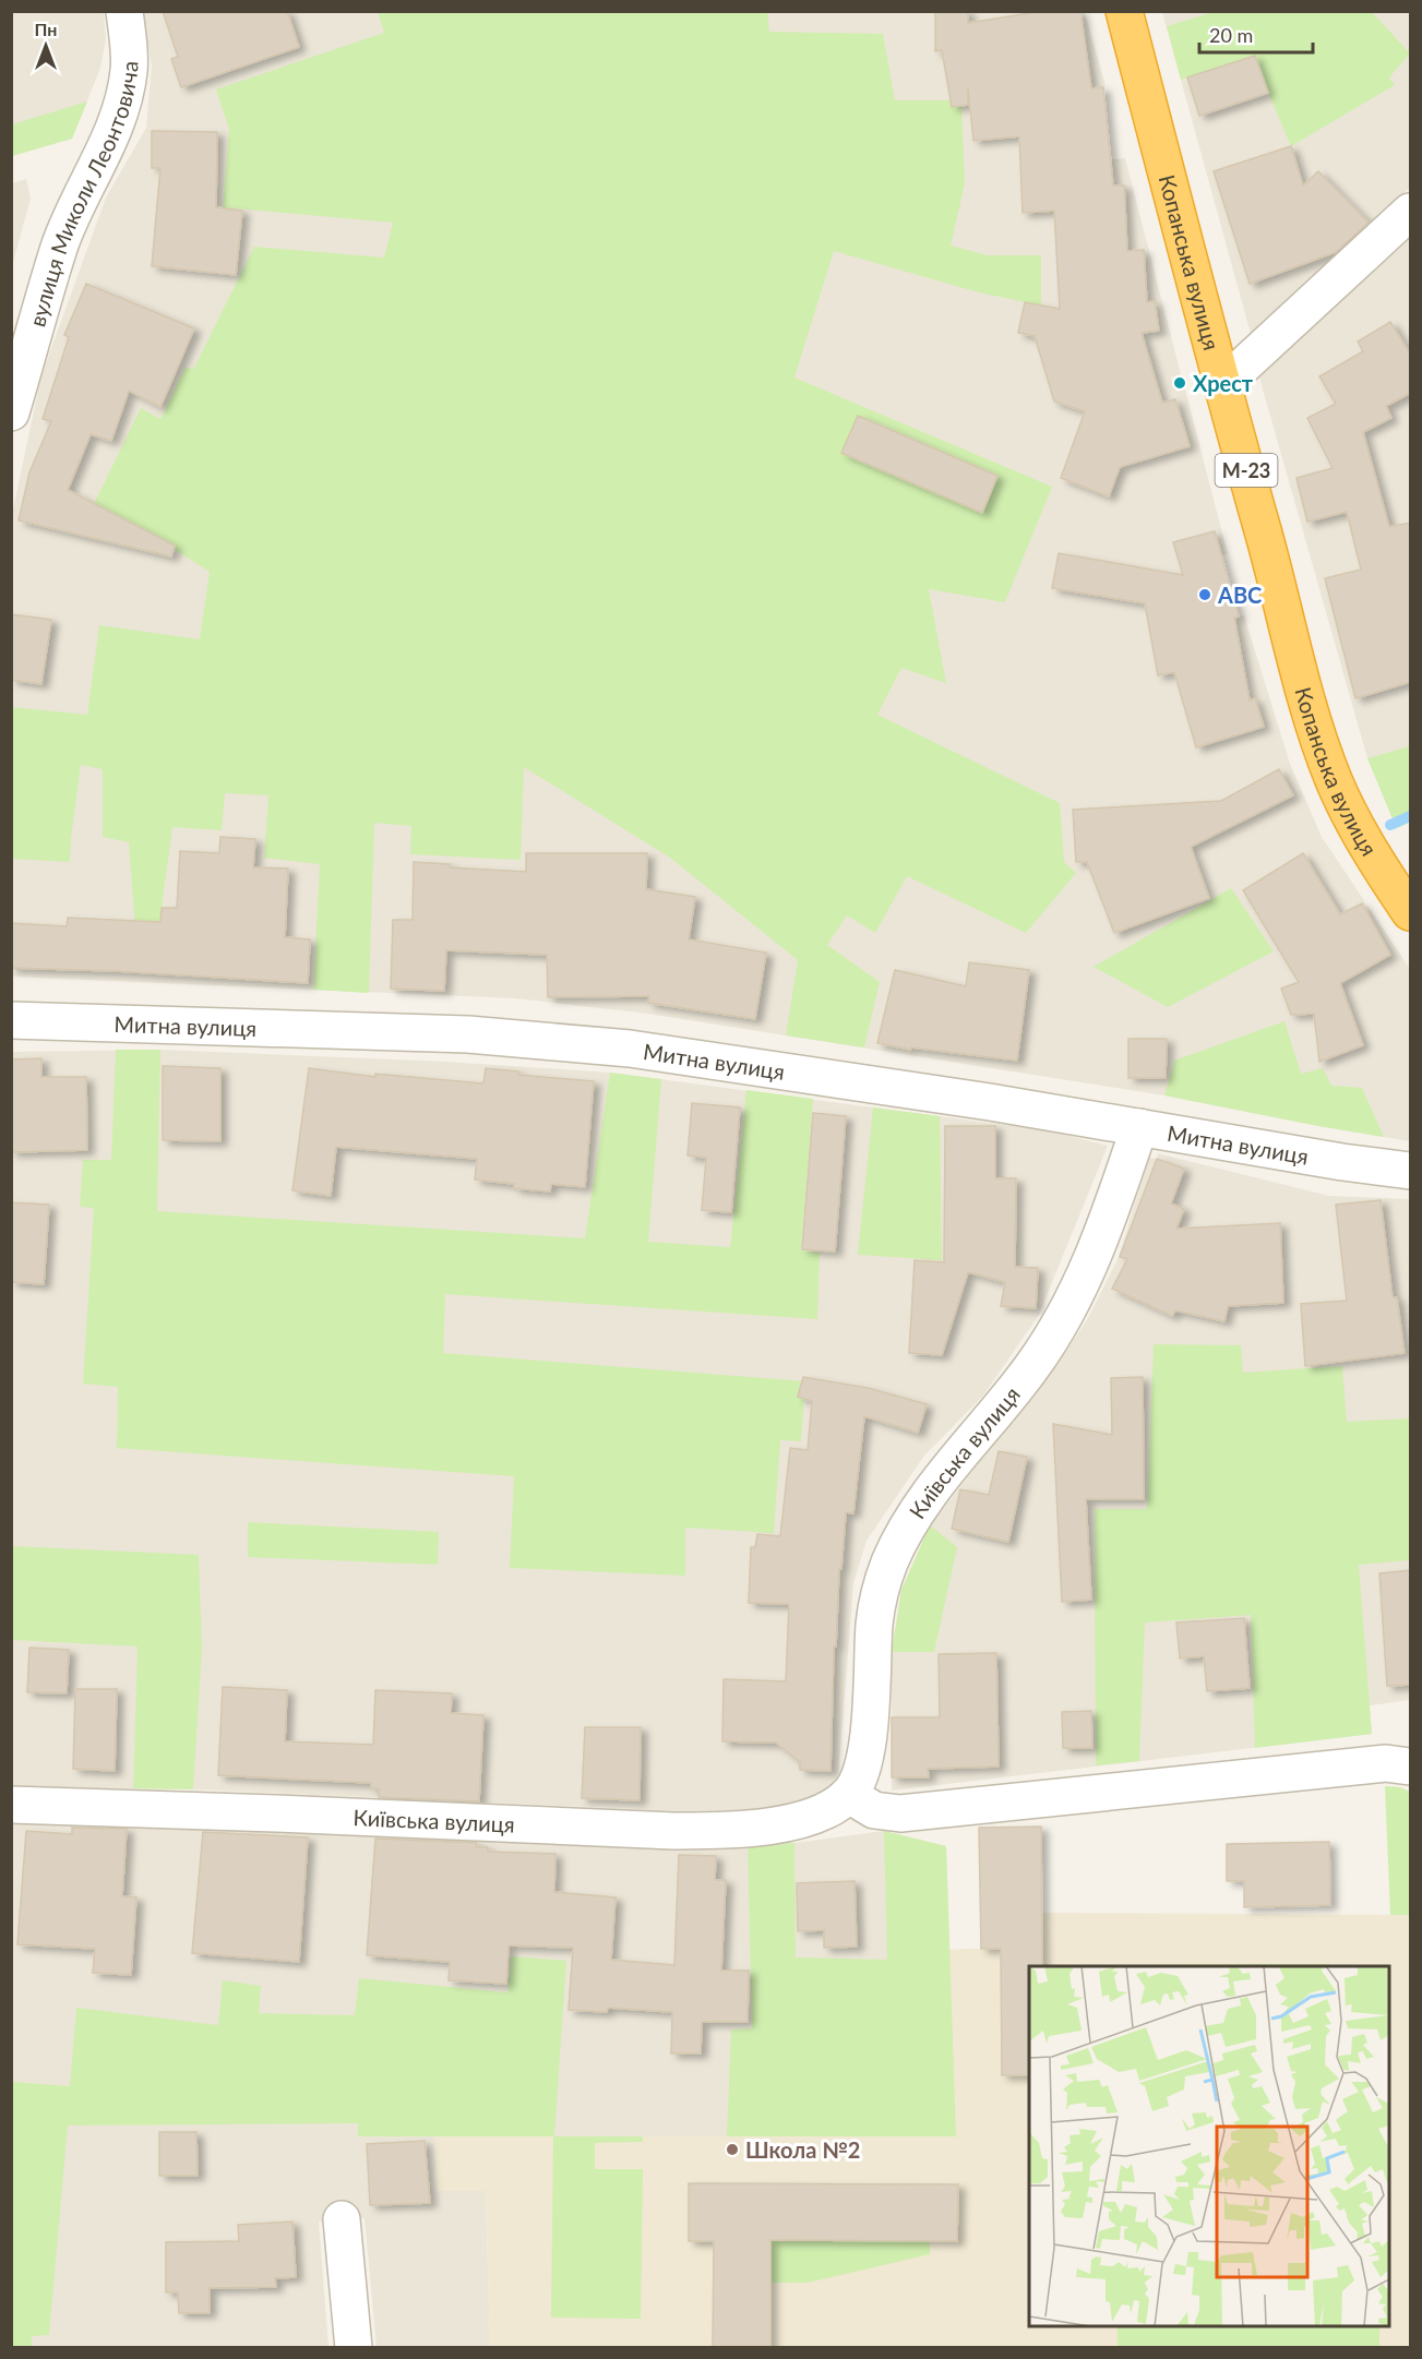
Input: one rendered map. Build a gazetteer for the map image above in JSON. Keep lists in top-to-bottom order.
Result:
{
  "streets": {
    "highway": ["Копанська вулиця", "М-23"],
    "street": ["вулиця Миколи Леонтовича", "Митна вулиця", "Київська вулиця"]
  },
  "crossings": [
    ["Митна вулиця", "Київська вулиця"]
  ],
  "places": ["Хрест", "ABC", "Школа №2"],
  "scale_bar": "20 m",
  "north": "top"
}
